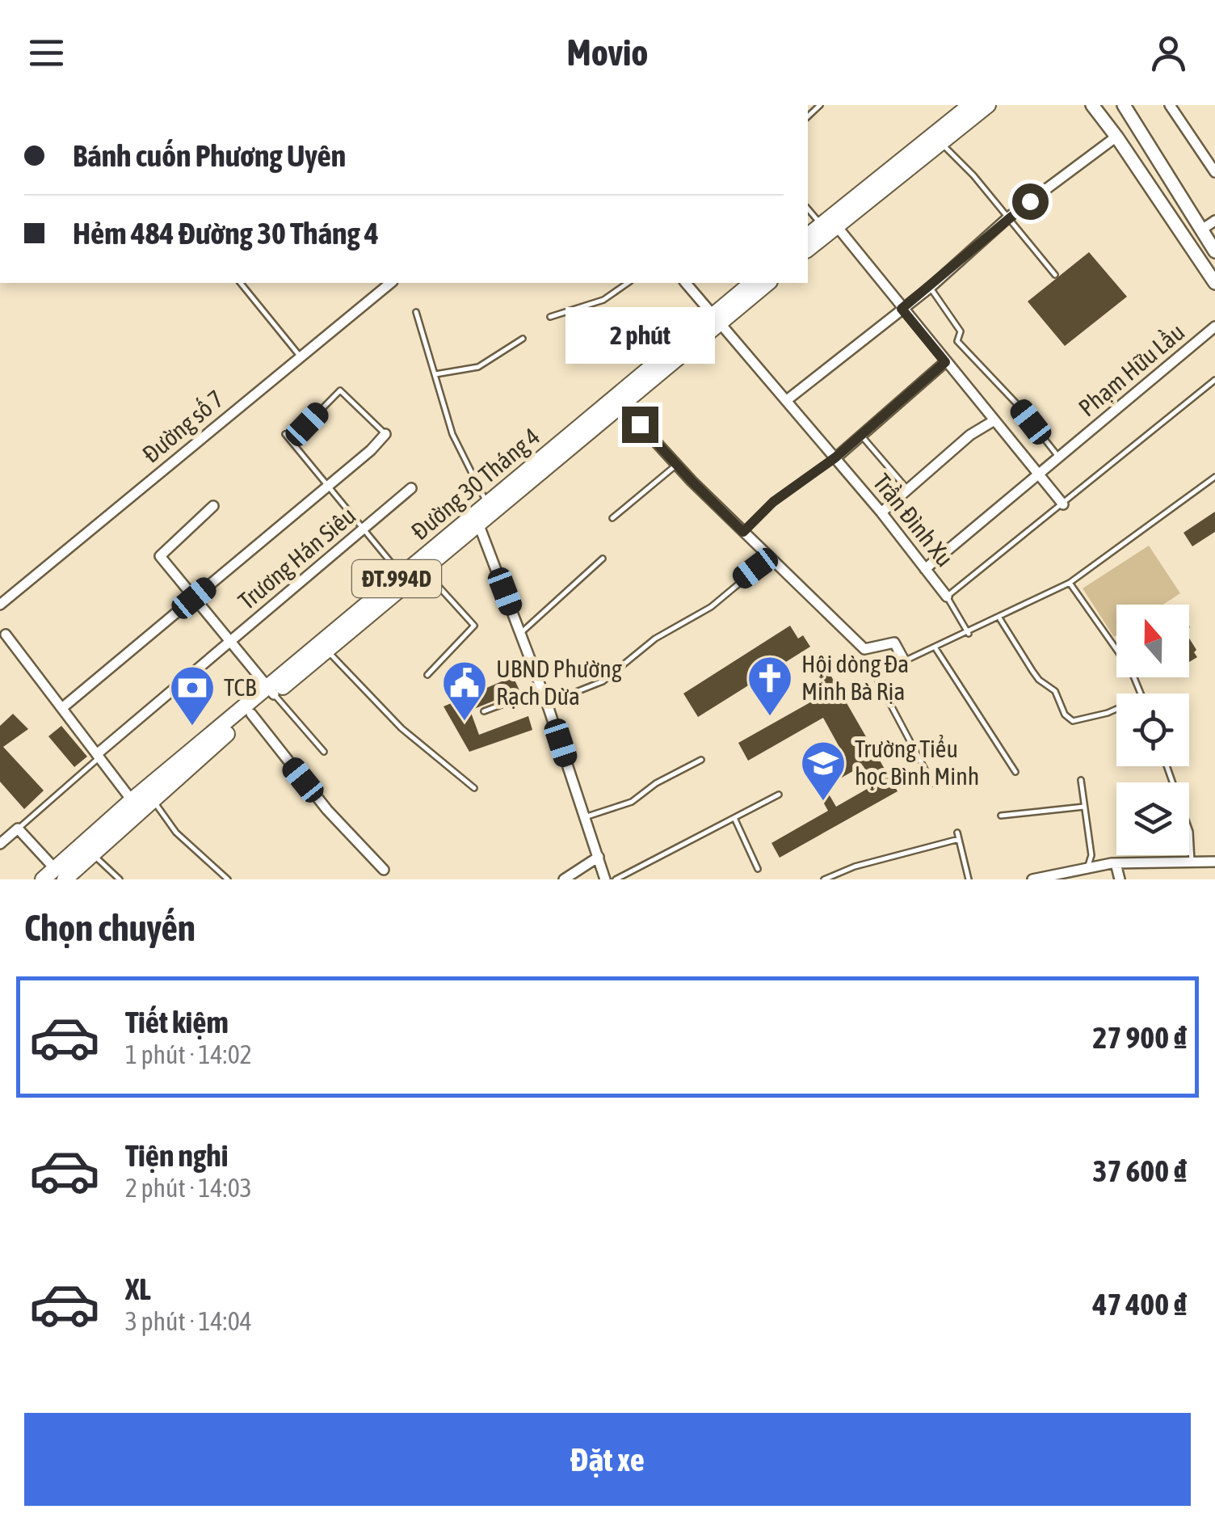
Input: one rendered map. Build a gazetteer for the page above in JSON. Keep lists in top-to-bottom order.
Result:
{
  "streets": {
    "main road": ["Đường 30 Tháng 4", "ĐT.994D"],
    "street": [
      "Phạm Hữu Lầu",
      "Đường số 7",
      "Trần Đình Xu",
      "Trương Hán Siêu"
    ]
  },
  "crossings": [
    ["Phạm Hữu Lầu", "Trần Đình Xu"],
    ["Đường 30 Tháng 4", "Trần Đình Xu"]
  ],
  "places": {
    "church": ["Hội dòng Đa Minh Bà Rịa"],
    "public building": ["UBND Phường Rạch Dừa"],
    "bank": ["TCB"],
    "school or university": ["Trường Tiểu học Bình Minh"]
  },
  "north": "top",
  "page": {
    "header": "Movio",
    "banner": ["Bánh cuốn Phương Uyên", "Hẻm 484 Đường 30 Tháng 4"],
    "bubble": "2 phút",
    "heading": "Chọn chuyến",
    "list": [
      {
        "name": "Tiết kiệm",
        "note": "1 phút · 14:02",
        "value": "27 900 ₫"
      },
      {
        "name": "Tiện nghi",
        "note": "2 phút · 14:03",
        "value": "37 600 ₫"
      },
      {
        "name": "XL",
        "note": "3 phút · 14:04",
        "value": "47 400 ₫"
      }
    ],
    "buttons": "Đặt xe"
  }
}
